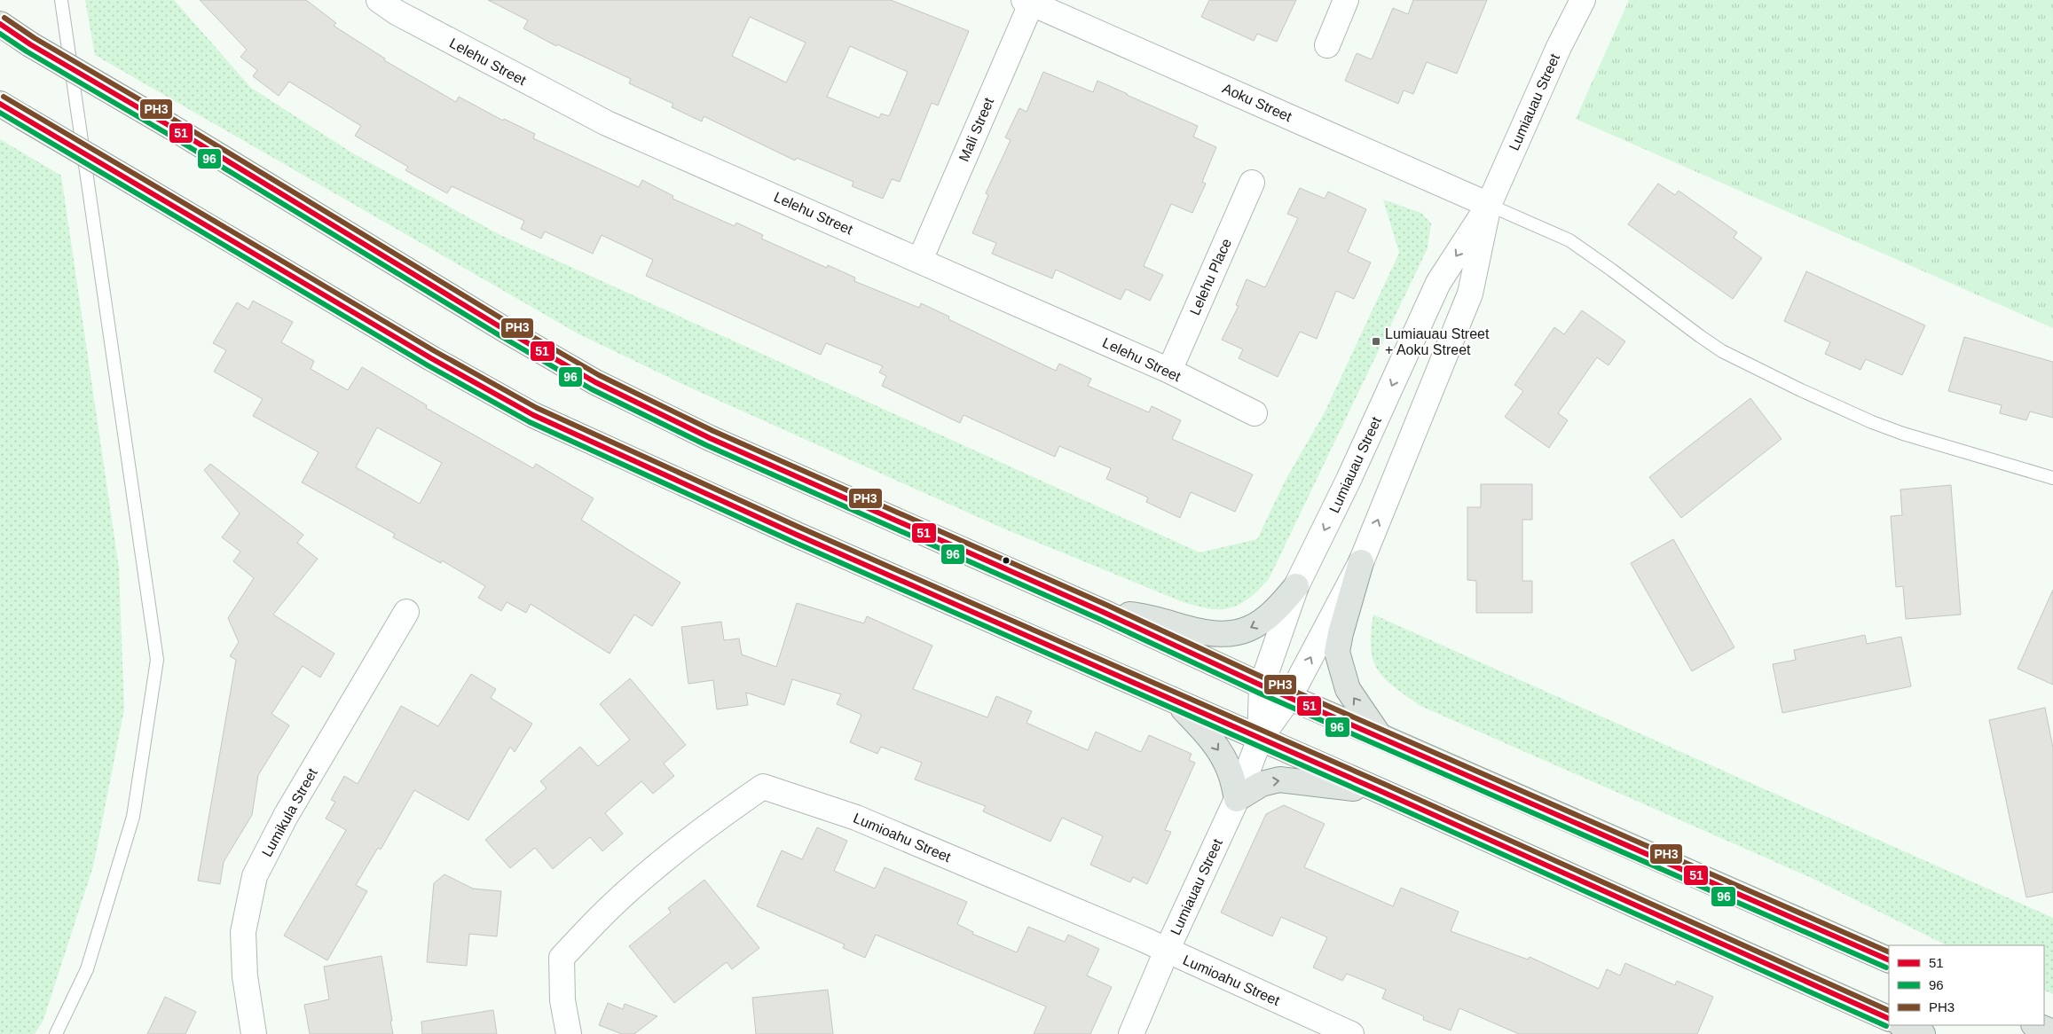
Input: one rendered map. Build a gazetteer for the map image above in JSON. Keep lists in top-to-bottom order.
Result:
{
  "streets": {
    "street": [
      "Lelehu Street",
      "Aoku Street",
      "Lumiauau Street",
      "Mali Street",
      "Lelehu Place",
      "Lumikula Street",
      "Lumioahu Street"
    ]
  },
  "crossings": [
    ["Lelehu Street", "Mali Street"],
    ["Lelehu Street", "Lelehu Place"],
    ["Aoku Street", "Lumiauau Street"],
    ["Aoku Street", "Mali Street"],
    ["Lumiauau Street", "Lumioahu Street"]
  ],
  "places": {
    "transit": ["Lumiauau Street + Aoku Street"]
  },
  "lines": ["transit line PH3", "transit line 51", "transit line 96"],
  "legend": ["51", "96", "PH3"]
}
